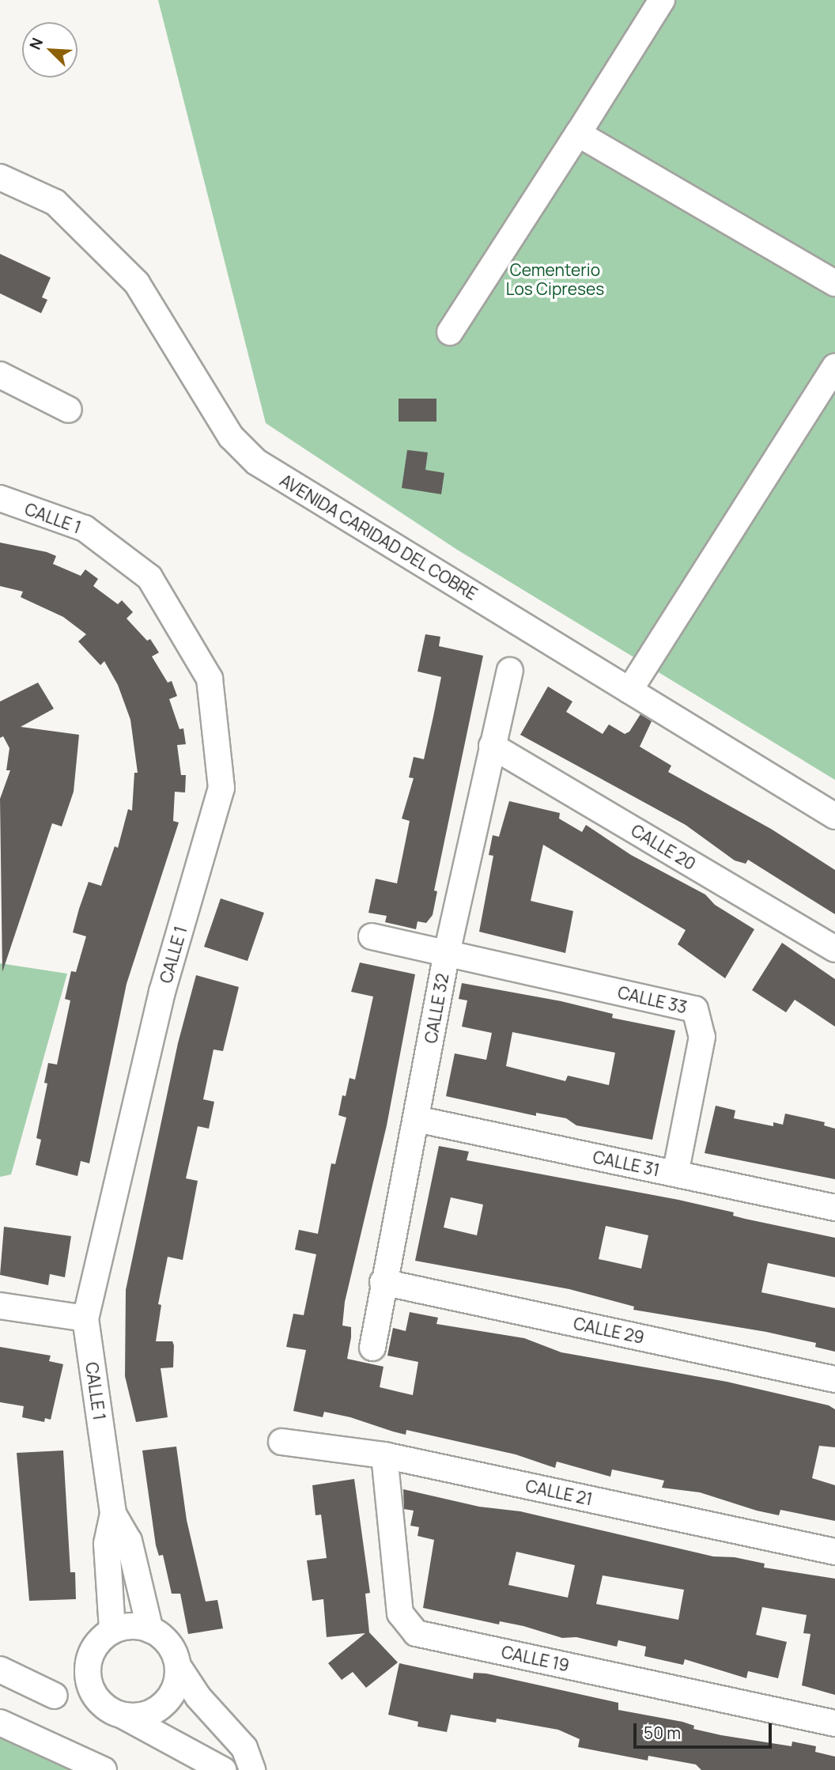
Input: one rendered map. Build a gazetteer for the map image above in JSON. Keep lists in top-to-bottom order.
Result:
{
  "streets": {
    "street": [
      "CALLE 1",
      "AVENIDA CARIDAD DEL COBRE",
      "CALLE 20",
      "CALLE 33",
      "CALLE 32",
      "CALLE 31",
      "CALLE 29",
      "CALLE 21",
      "CALLE 19"
    ]
  },
  "crossings": [
    ["CALLE 20", "CALLE 32"],
    ["CALLE 33", "CALLE 32"],
    ["CALLE 33", "CALLE 31"],
    ["CALLE 32", "CALLE 31"],
    ["CALLE 32", "CALLE 29"],
    ["CALLE 21", "CALLE 19"]
  ],
  "parks": ["Cementerio Los Cipreses"],
  "scale_bar": "50 m",
  "north": "top left"
}
